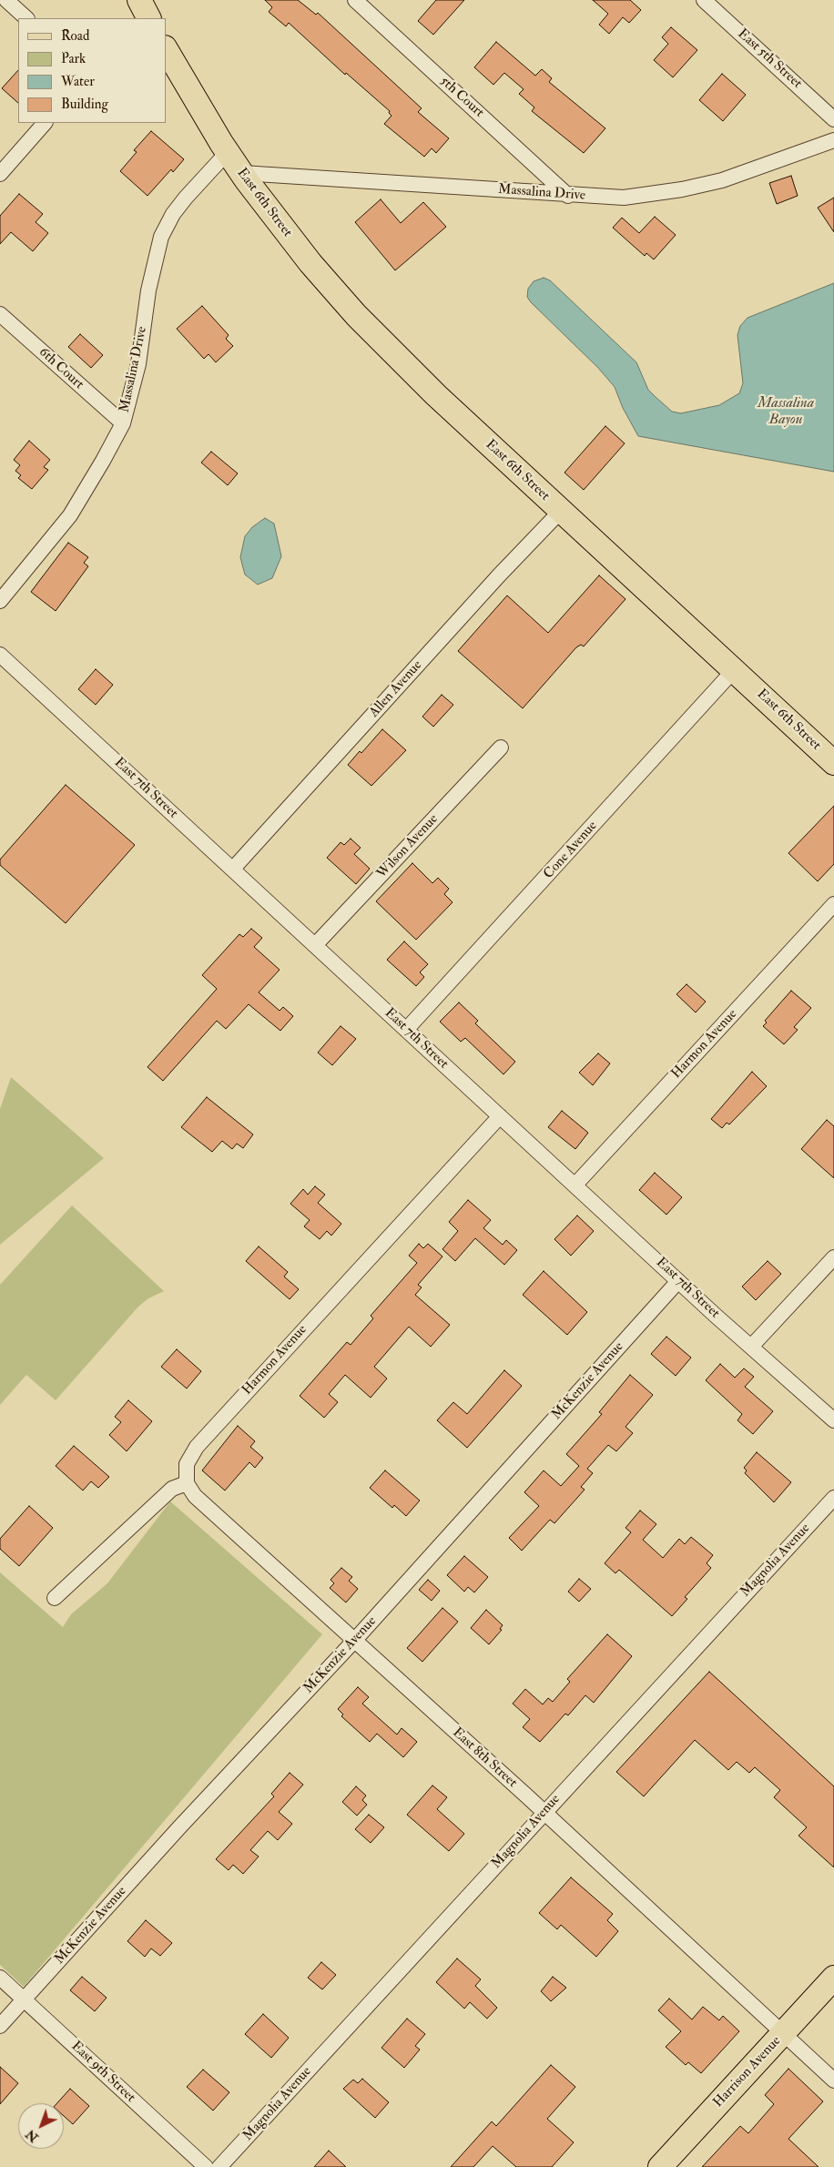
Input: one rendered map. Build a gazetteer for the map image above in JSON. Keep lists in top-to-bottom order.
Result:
{
  "streets": {
    "main road": ["East 6th Street", "Harrison Avenue"],
    "street": [
      "East 5th Street",
      "5th Court",
      "Massalina Drive",
      "6th Court",
      "Allen Avenue",
      "East 7th Street",
      "Wilson Avenue",
      "Cone Avenue",
      "Harmon Avenue",
      "McKenzie Avenue",
      "Magnolia Avenue",
      "East 8th Street",
      "East 9th Street"
    ]
  },
  "crossings": [
    ["5th Court", "Massalina Drive"],
    ["Massalina Drive", "East 6th Street"],
    ["Massalina Drive", "6th Court"],
    ["East 6th Street", "Allen Avenue"],
    ["East 6th Street", "Cone Avenue"],
    ["Allen Avenue", "East 7th Street"],
    ["East 7th Street", "Wilson Avenue"],
    ["East 7th Street", "Cone Avenue"],
    ["East 7th Street", "Harmon Avenue"],
    ["East 7th Street", "McKenzie Avenue"],
    ["Harmon Avenue", "East 8th Street"],
    ["McKenzie Avenue", "East 8th Street"],
    ["McKenzie Avenue", "East 9th Street"],
    ["Magnolia Avenue", "East 8th Street"],
    ["East 8th Street", "Harrison Avenue"]
  ],
  "water": ["Massalina Bayou"],
  "legend": [
    "Road",
    "Park",
    "Water",
    "Building"
  ],
  "north": "bottom left"
}
